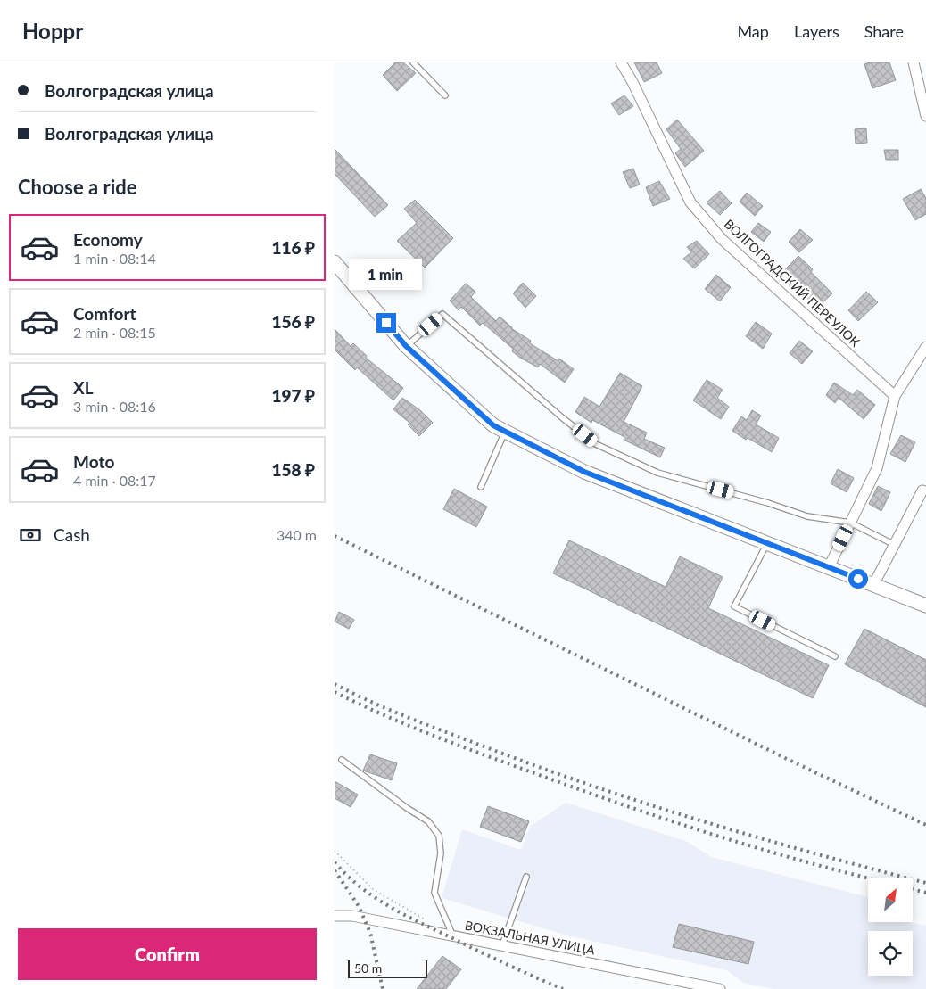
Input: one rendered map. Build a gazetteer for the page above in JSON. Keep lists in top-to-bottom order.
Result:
{
  "streets": {
    "street": ["ВОЛГОГРАДСКИЙ ПЕРЕУЛОК", "ВОКЗАЛЬНАЯ УЛИЦА"]
  },
  "scale_bar": "50 m",
  "north": "top right",
  "page": {
    "header": "Hoppr",
    "nav": ["Map", "Layers", "Share"],
    "banner": ["Волгоградская улица", "Волгоградская улица"],
    "heading": "Choose a ride",
    "list": [
      {
        "name": "Economy",
        "note": "1 min · 08:14",
        "value": "116 ₽"
      },
      {
        "name": "Comfort",
        "note": "2 min · 08:15",
        "value": "156 ₽"
      },
      {
        "name": "XL",
        "note": "3 min · 08:16",
        "value": "197 ₽"
      },
      {
        "name": "Moto",
        "note": "4 min · 08:17",
        "value": "158 ₽"
      }
    ],
    "bubble": "1 min",
    "pay": ["Cash", "340 m"],
    "buttons": "Confirm",
    "scale": "50 m"
  }
}
